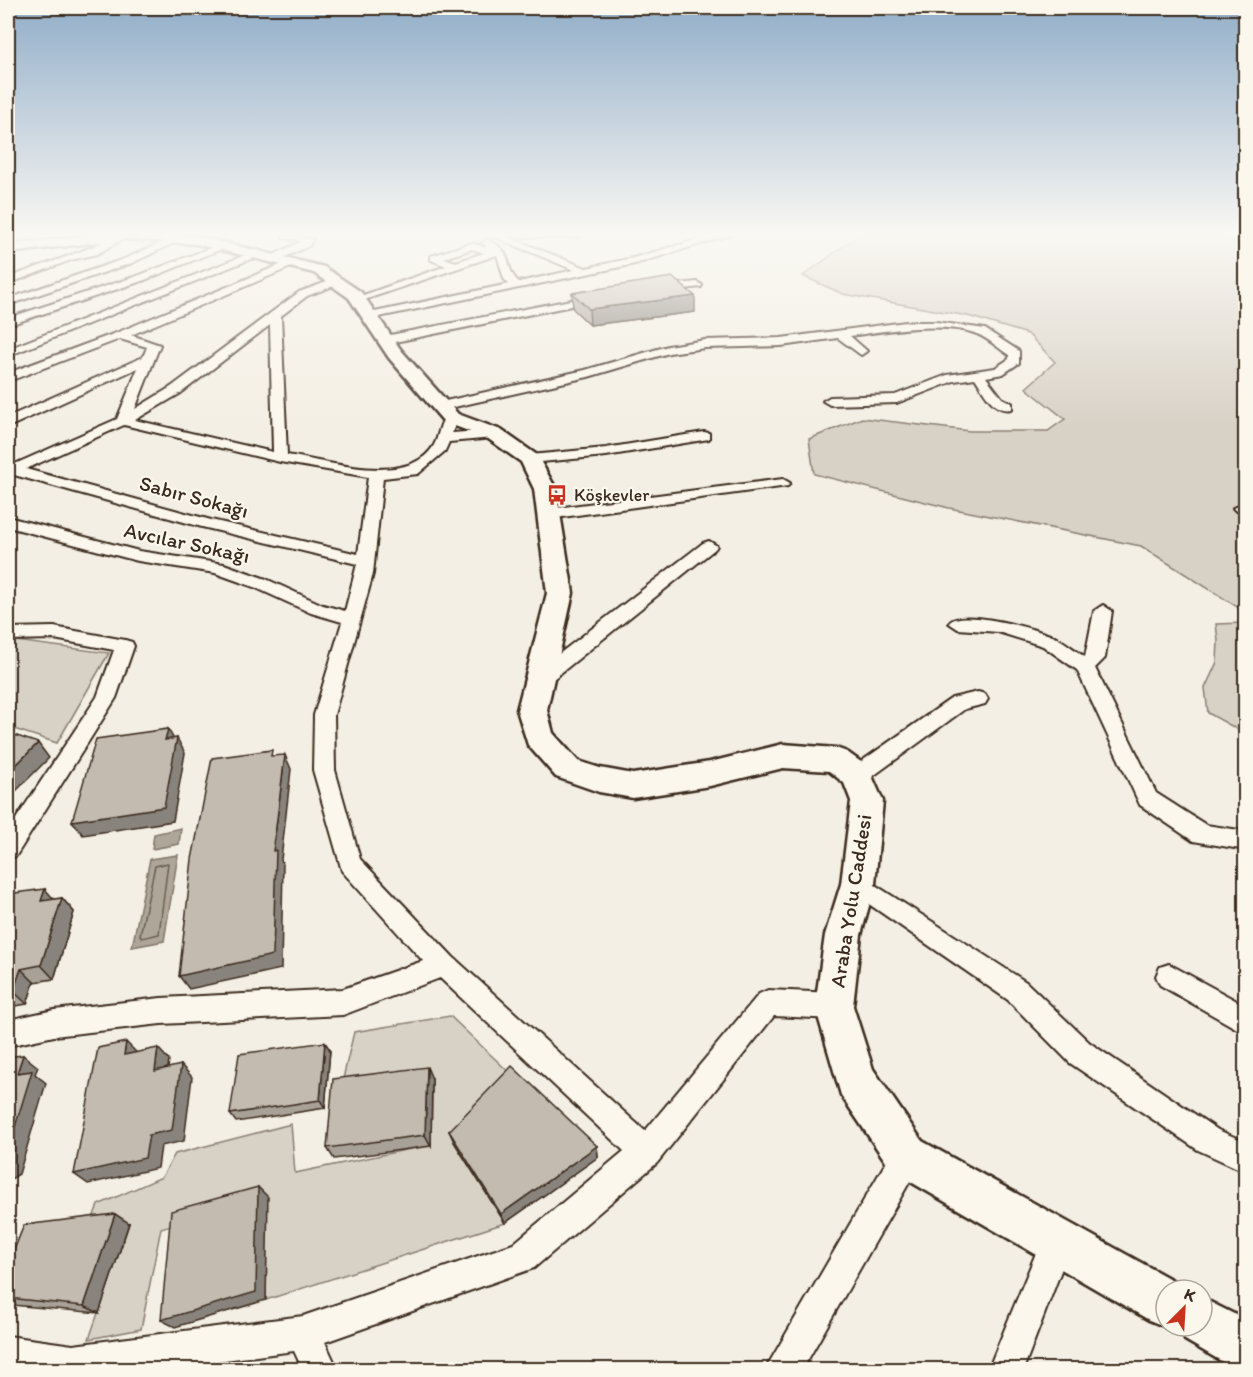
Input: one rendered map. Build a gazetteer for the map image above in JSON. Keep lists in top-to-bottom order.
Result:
{
  "streets": {
    "street": ["Sabır Sokağı", "Avcılar Sokağı", "Araba Yolu Caddesi"]
  },
  "places": {
    "bus stop": ["Köşkevler"]
  },
  "north": "top right"
}
